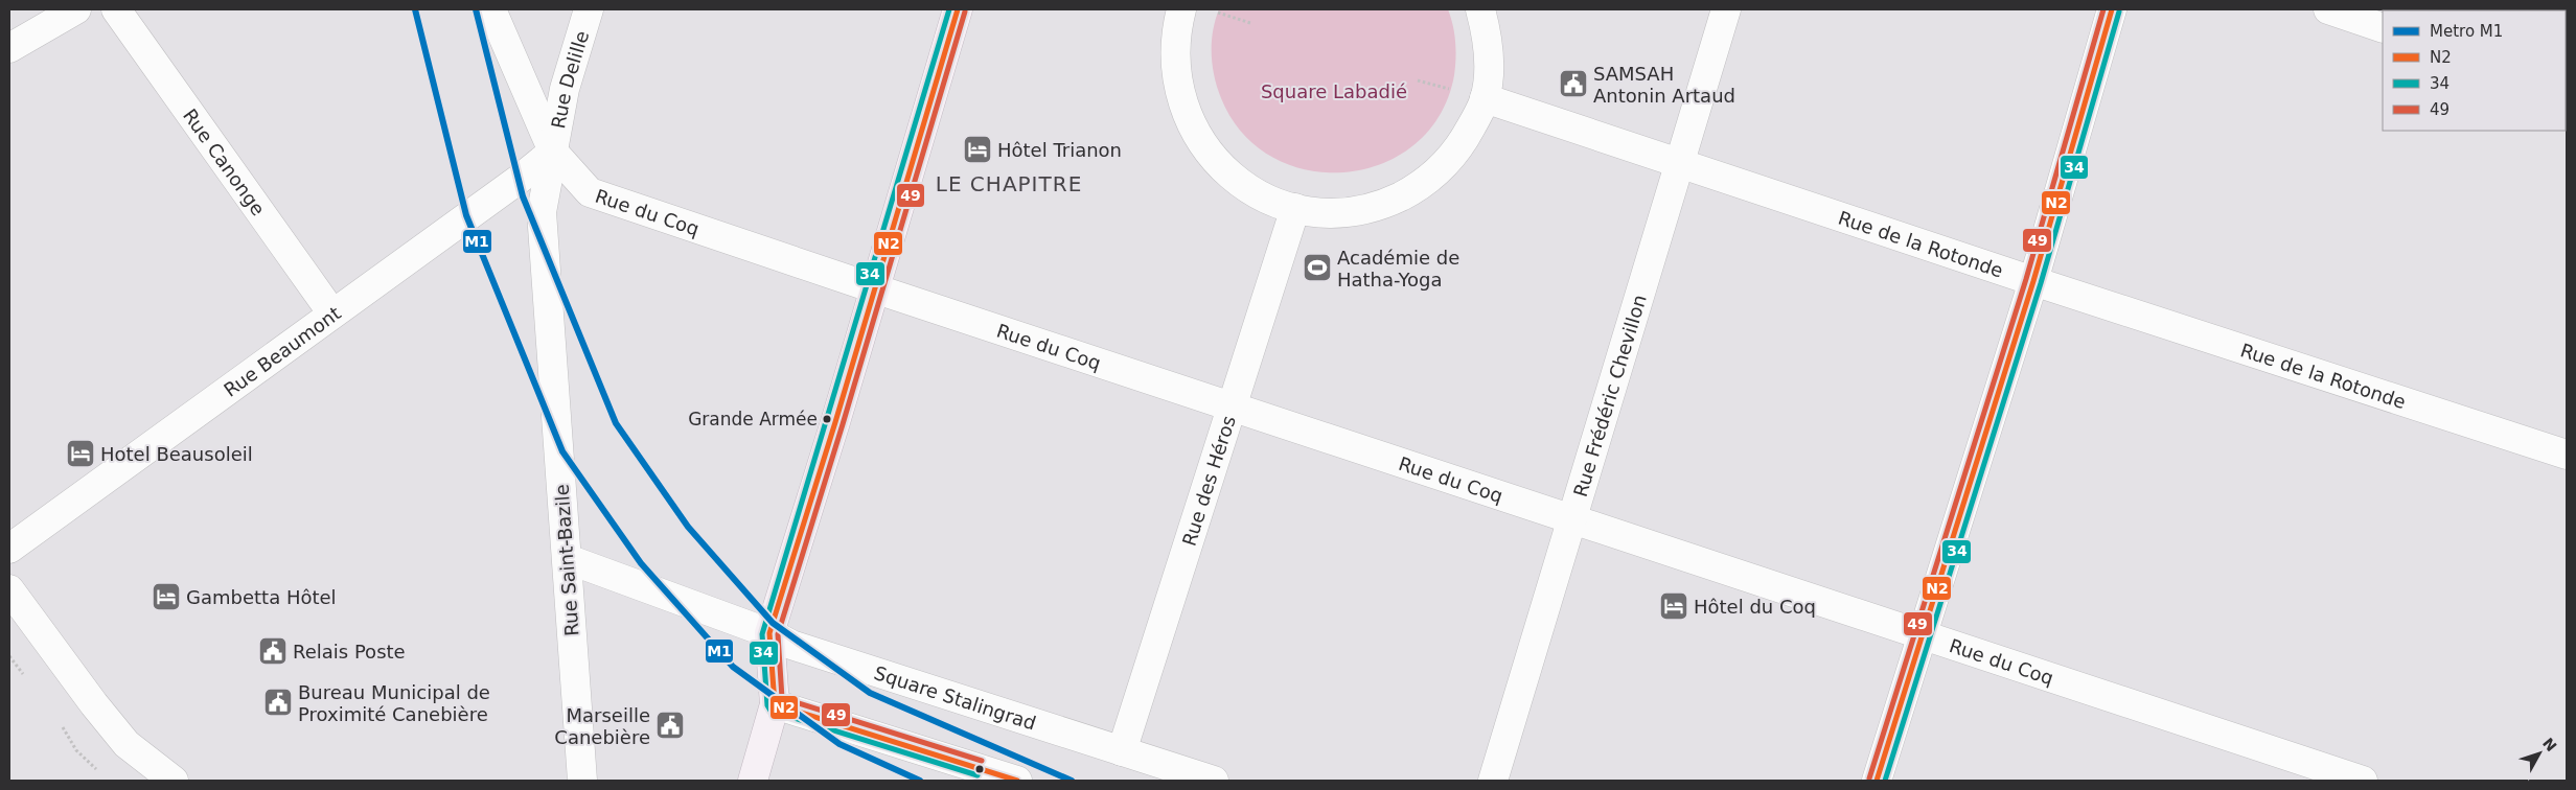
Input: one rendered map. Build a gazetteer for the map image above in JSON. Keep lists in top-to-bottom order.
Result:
{
  "streets": {
    "street": [
      "Rue Delille",
      "Rue Canonge",
      "Rue du Coq",
      "Rue de la Rotonde",
      "Rue Beaumont",
      "Rue Frédéric Chevillon",
      "Rue des Héros",
      "Rue Saint-Bazile",
      "Square Stalingrad"
    ]
  },
  "crossings": [
    ["Rue Delille", "Rue du Coq"],
    ["Rue Delille", "Rue Beaumont"],
    ["Rue Delille", "Rue Saint-Bazile"],
    ["Rue Canonge", "Rue Beaumont"],
    ["Rue du Coq", "Rue Beaumont"],
    ["Rue du Coq", "Rue Frédéric Chevillon"],
    ["Rue du Coq", "Rue des Héros"],
    ["Rue du Coq", "Rue Saint-Bazile"],
    ["Rue de la Rotonde", "Rue Frédéric Chevillon"],
    ["Rue Beaumont", "Rue Saint-Bazile"],
    ["Rue des Héros", "Square Stalingrad"],
    ["Rue Saint-Bazile", "Square Stalingrad"]
  ],
  "districts": ["LE CHAPITRE"],
  "parks": ["Square Labadié"],
  "places": {
    "public building": [
      "SAMSAH Antonin Artaud",
      "Relais Poste",
      "Bureau Municipal de Proximité Canebière",
      "Marseille Canebière"
    ],
    "hotel": [
      "Hôtel Trianon",
      "Hotel Beausoleil",
      "Gambetta Hôtel",
      "Hôtel du Coq"
    ],
    "sports": ["Académie de Hatha-Yoga"],
    "other": ["Grande Armée"]
  },
  "lines": [
    "metro line M1",
    "transit line N2",
    "transit line 34",
    "transit line 49"
  ],
  "legend": [
    "Metro M1",
    "N2",
    "34",
    "49"
  ],
  "north": "top right"
}
